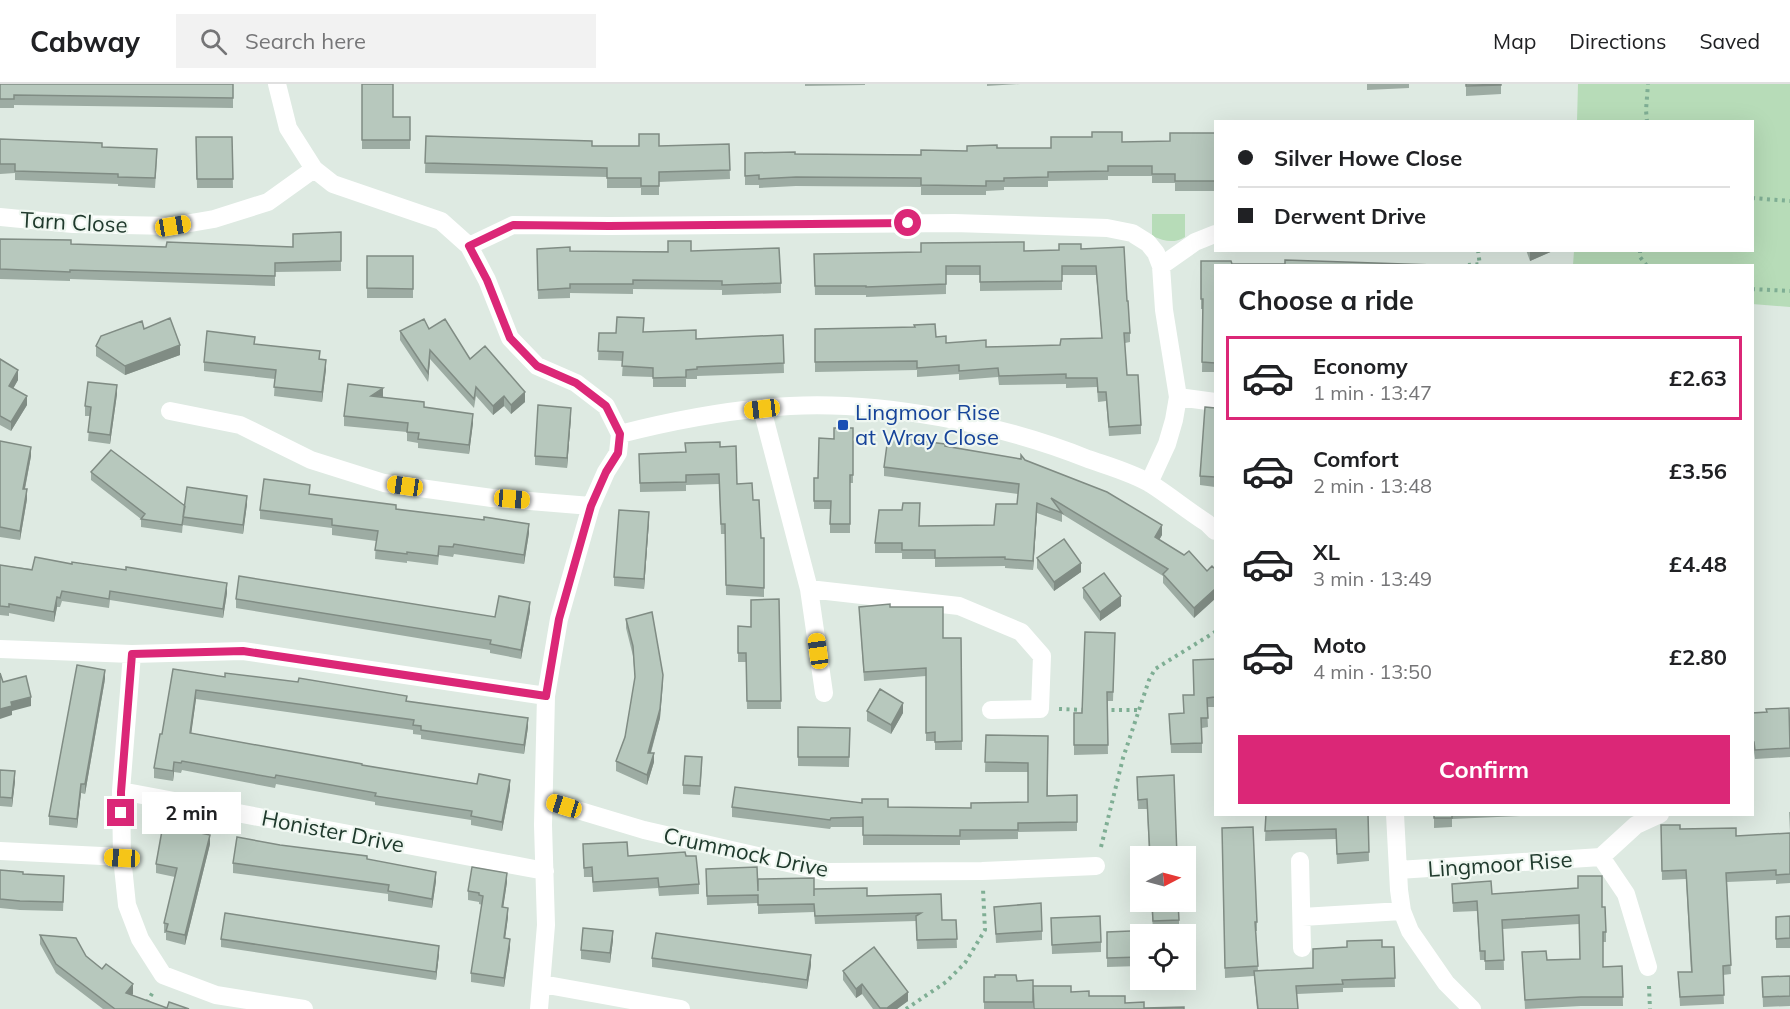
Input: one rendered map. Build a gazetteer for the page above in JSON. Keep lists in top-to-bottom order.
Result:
{
  "streets": {
    "street": [
      "Tarn Close",
      "Honister Drive",
      "Crummock Drive",
      "Lingmoor Rise"
    ]
  },
  "places": {
    "transit": ["Lingmoor Rise at Wray Close"]
  },
  "north": "right",
  "page": {
    "header": "Cabway",
    "search": "Search here",
    "nav": ["Map", "Directions", "Saved"],
    "banner": ["Silver Howe Close", "Derwent Drive"],
    "heading": "Choose a ride",
    "list": [
      {
        "name": "Economy",
        "note": "1 min · 13:47",
        "value": "£2.63"
      },
      {
        "name": "Comfort",
        "note": "2 min · 13:48",
        "value": "£3.56"
      },
      {
        "name": "XL",
        "note": "3 min · 13:49",
        "value": "£4.48"
      },
      {
        "name": "Moto",
        "note": "4 min · 13:50",
        "value": "£2.80"
      }
    ],
    "buttons": "Confirm",
    "bubble": "2 min"
  }
}
